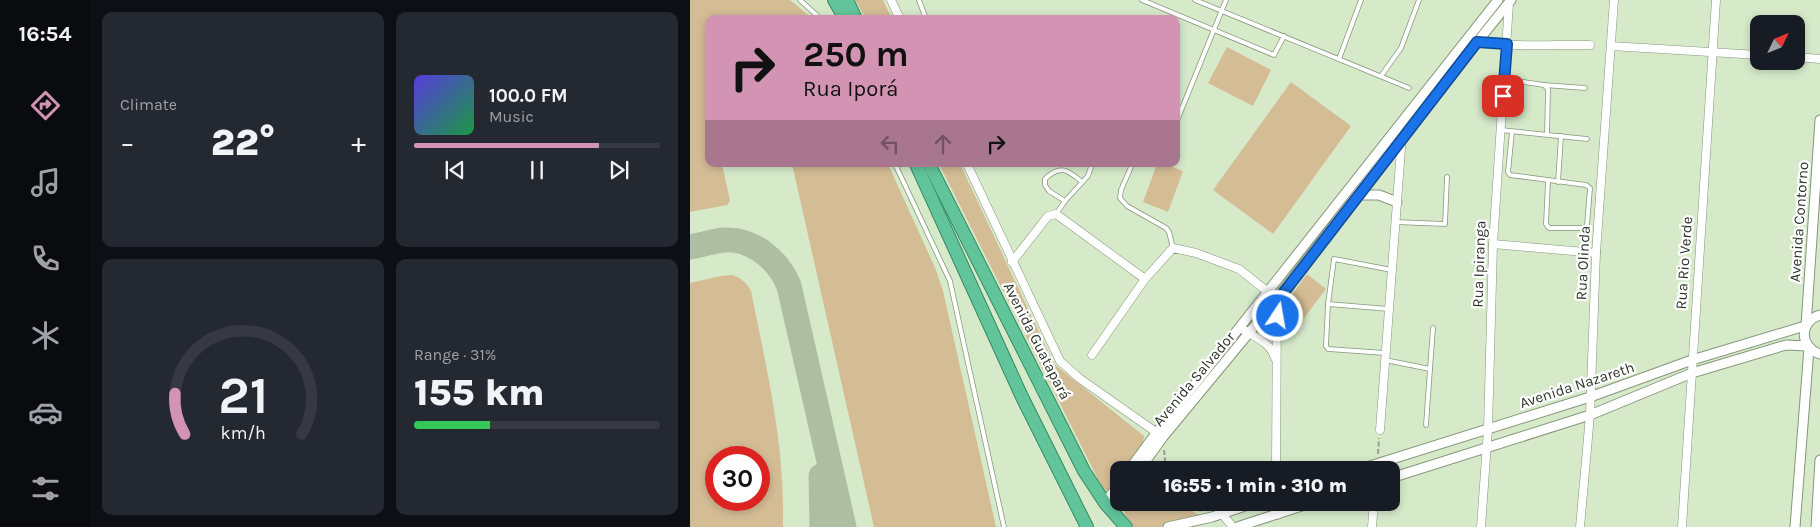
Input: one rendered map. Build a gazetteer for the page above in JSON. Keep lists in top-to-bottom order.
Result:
{
  "streets": {
    "highway": ["Avenida Guatapará"],
    "street": [
      "Avenida Contorno",
      "Rua Olinda",
      "Rua Rio Verde",
      "Rua Ipiranga",
      "Avenida Salvador",
      "Avenida Nazareth"
    ]
  },
  "crossings": [
    ["Avenida Contorno", "Avenida Nazareth"],
    ["Rua Olinda", "Avenida Nazareth"],
    ["Rua Rio Verde", "Avenida Nazareth"],
    ["Rua Ipiranga", "Avenida Salvador"],
    ["Rua Ipiranga", "Avenida Nazareth"],
    ["Avenida Guatapará", "Avenida Salvador"]
  ],
  "north": "top right",
  "page": {
    "tabs": "16:54",
    "tile": [
      "Climate",
      ["Range · 31%", "155 km"]
    ],
    "turn": ["250 m", "Rua Iporá"],
    "song": ["100.0 FM", "Music"],
    "heat": ["−", "22°", "+"],
    "limit": "30",
    "trip": "16:55 · 1 min · 310 m",
    "gauge": ["21", "km/h"]
  }
}
